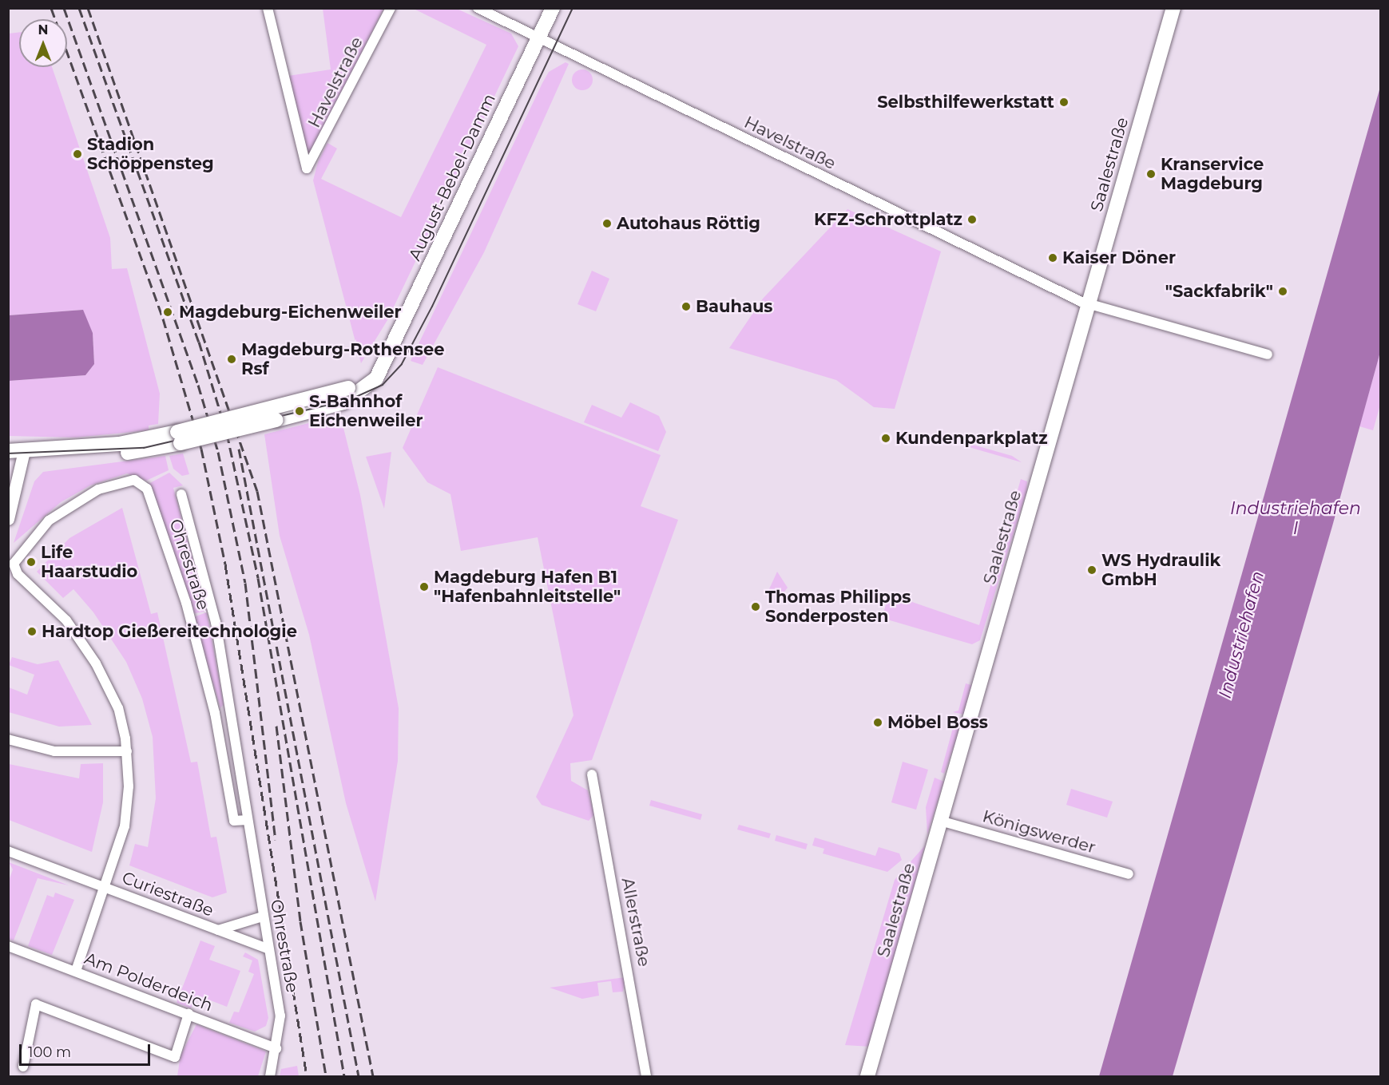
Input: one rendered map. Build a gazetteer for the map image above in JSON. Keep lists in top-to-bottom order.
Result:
{
  "streets": {
    "main road": ["Saalestraße", "August-Bebel-Damm"],
    "street": [
      "Havelstraße",
      "Ohrestraße",
      "Königswerder",
      "Curiestraße",
      "Allerstraße",
      "Am Polderdeich"
    ]
  },
  "crossings": [
    ["Havelstraße", "Saalestraße"],
    ["Havelstraße", "August-Bebel-Damm"],
    ["Saalestraße", "Königswerder"],
    ["Ohrestraße", "Curiestraße"],
    ["Ohrestraße", "Am Polderdeich"],
    ["Curiestraße", "Am Polderdeich"]
  ],
  "water": ["Industriehafen I", "Industriehafen"],
  "places": [
    "Selbsthilfewerkstatt",
    "Stadion Schöppensteg",
    "Kranservice Magdeburg",
    "KFZ-Schrottplatz",
    "Autohaus Röttig",
    "Kaiser Döner",
    "\"Sackfabrik\"",
    "Bauhaus",
    "Magdeburg-Eichenweiler",
    "Magdeburg-Rothensee Rsf",
    "S-Bahnhof Eichenweiler",
    "Kundenparkplatz",
    "Life Haarstudio",
    "WS Hydraulik GmbH",
    "Magdeburg Hafen B1 \"Hafenbahnleitstelle\"",
    "Thomas Philipps Sonderposten",
    "Hardtop Gießereitechnologie",
    "Möbel Boss"
  ],
  "scale_bar": "100 m",
  "north": "top"
}
